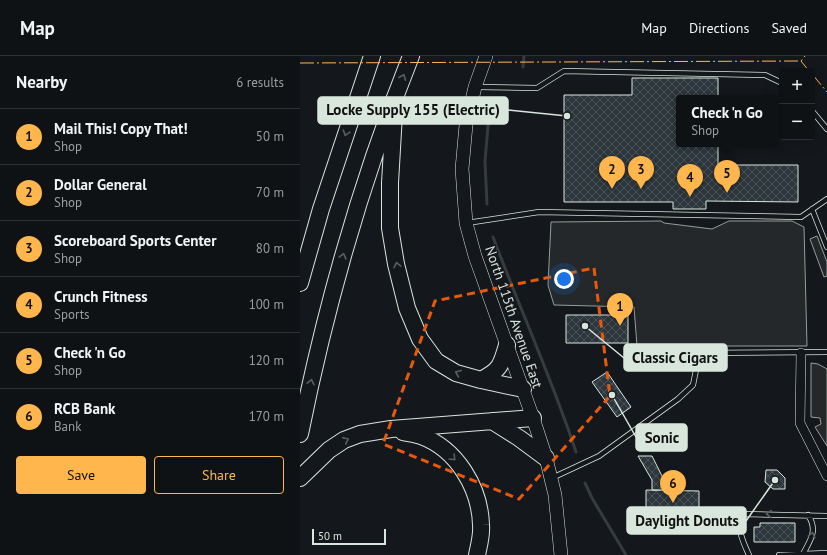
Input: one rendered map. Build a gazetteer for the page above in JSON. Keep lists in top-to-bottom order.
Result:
{
  "streets": {
    "street": ["North 115th Avenue East"]
  },
  "places": [
    "Locke Supply 155 (Electric)",
    "Classic Cigars",
    "Sonic",
    "Daylight Donuts"
  ],
  "scale_bar": "50 m",
  "page": {
    "header": "Map",
    "nav": ["Map", "Directions", "Saved"],
    "heading": ["Nearby", "6 results"],
    "map_buttons": ["+", "−"],
    "popup": ["Check 'n Go", "Shop"],
    "list": [
      {
        "mark": "1",
        "name": "Mail This! Copy That!",
        "note": "Shop",
        "value": "50 m"
      },
      {
        "mark": "2",
        "name": "Dollar General",
        "note": "Shop",
        "value": "70 m"
      },
      {
        "mark": "3",
        "name": "Scoreboard Sports Center",
        "note": "Shop",
        "value": "80 m"
      },
      {
        "mark": "4",
        "name": "Crunch Fitness",
        "note": "Sports",
        "value": "100 m"
      },
      {
        "mark": "5",
        "name": "Check 'n Go",
        "note": "Shop",
        "value": "120 m"
      },
      {
        "mark": "6",
        "name": "RCB Bank",
        "note": "Bank",
        "value": "170 m"
      }
    ],
    "pins": [
      "2",
      "3",
      "5",
      "4",
      "1",
      "6"
    ],
    "buttons": ["Save", "Share"],
    "scale": "50 m"
  }
}
